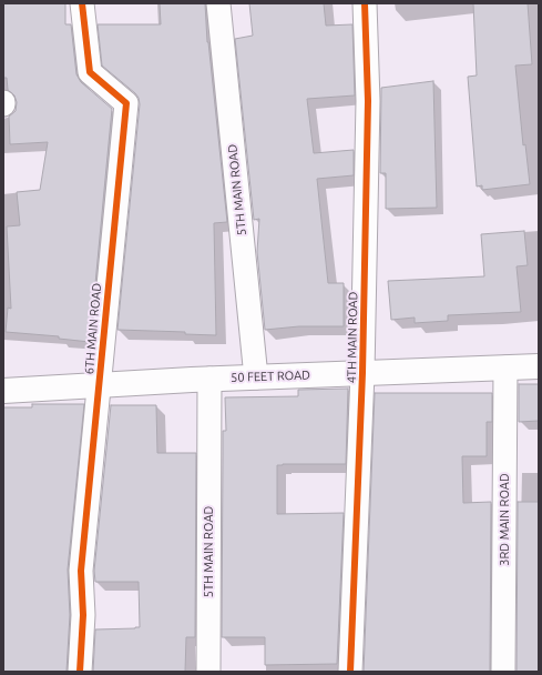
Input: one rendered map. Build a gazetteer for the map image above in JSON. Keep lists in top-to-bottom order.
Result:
{
  "streets": {
    "main road": ["50 FEET ROAD"],
    "street": [
      "5TH MAIN ROAD",
      "6TH MAIN ROAD",
      "4TH MAIN ROAD",
      "3RD MAIN ROAD"
    ]
  },
  "crossings": [
    ["5TH MAIN ROAD", "50 FEET ROAD"],
    ["6TH MAIN ROAD", "50 FEET ROAD"],
    ["4TH MAIN ROAD", "50 FEET ROAD"],
    ["50 FEET ROAD", "3RD MAIN ROAD"]
  ]
}
